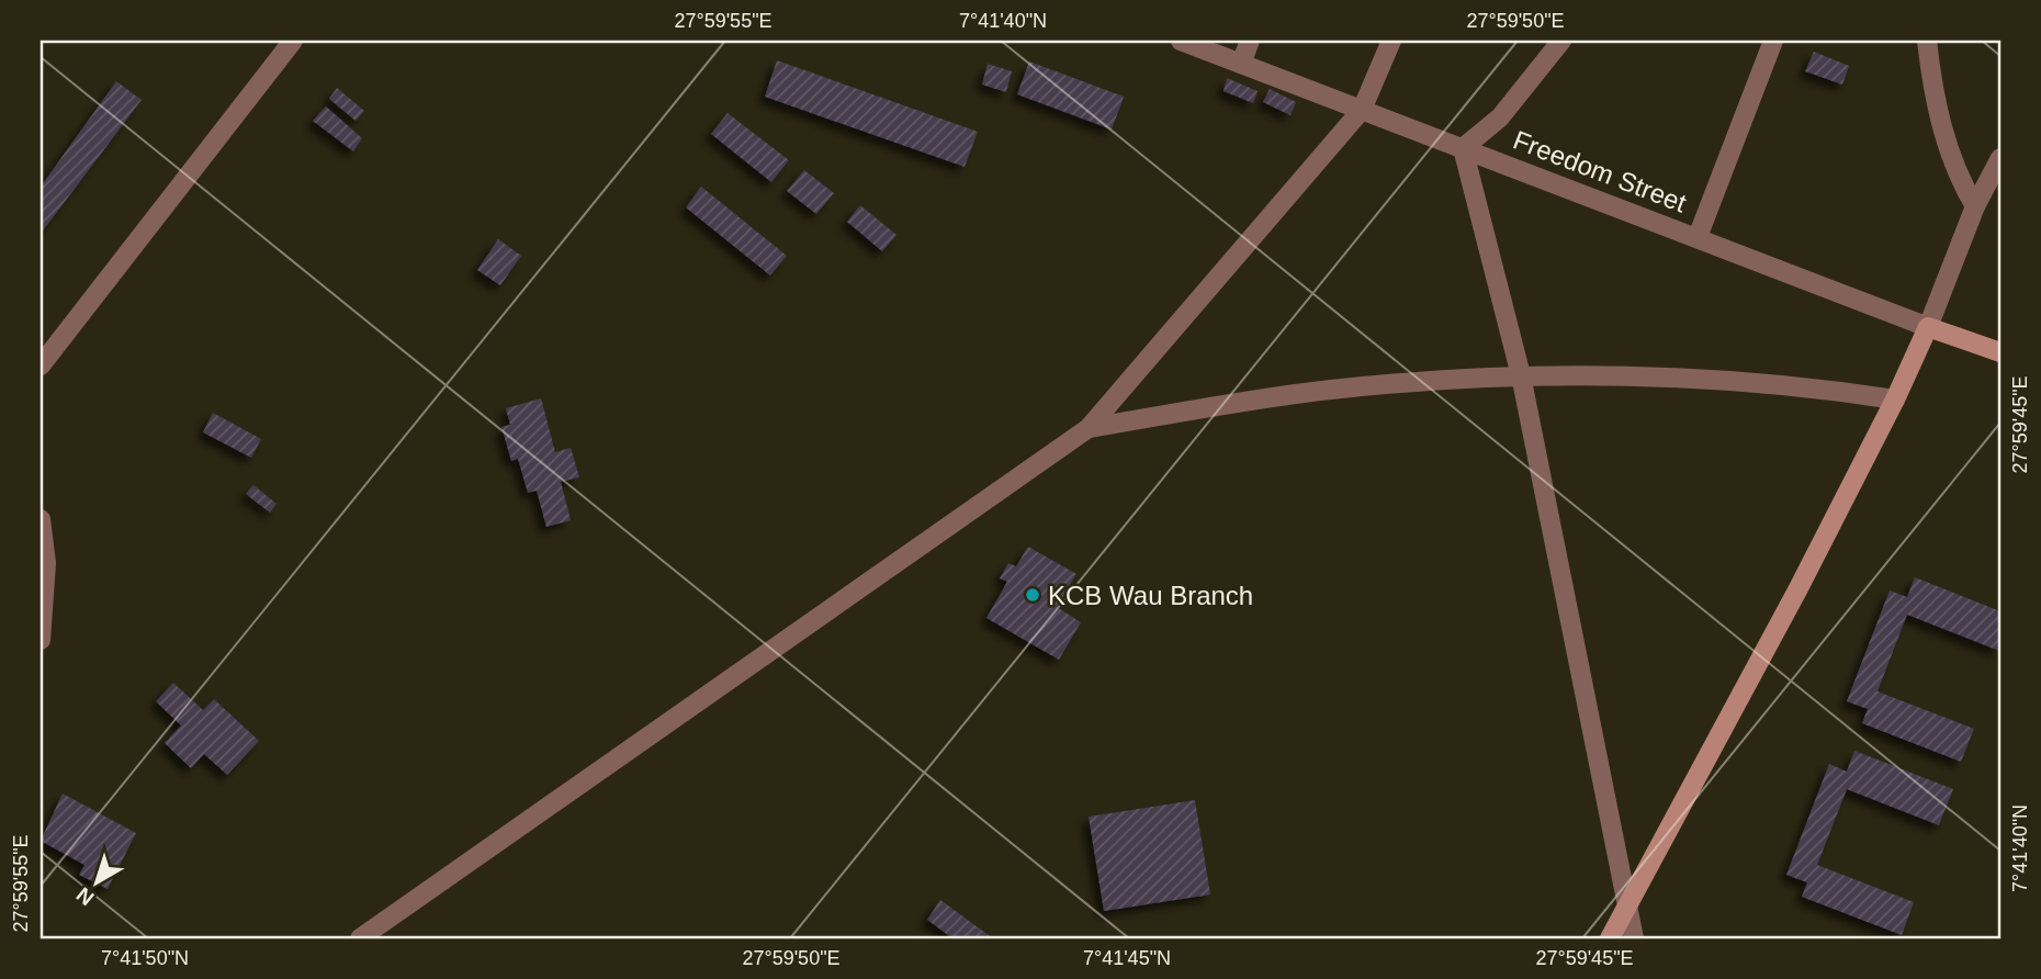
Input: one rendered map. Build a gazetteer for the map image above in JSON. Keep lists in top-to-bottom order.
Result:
{
  "streets": {
    "main road": ["Freedom Street"]
  },
  "places": ["KCB Wau Branch"],
  "north": "bottom left",
  "coordinates": [
    "27°59'55\"E",
    "7°41'40\"N",
    "27°59'50\"E",
    "27°59'45\"E",
    "7°41'50\"N",
    "7°41'45\"N"
  ]
}
